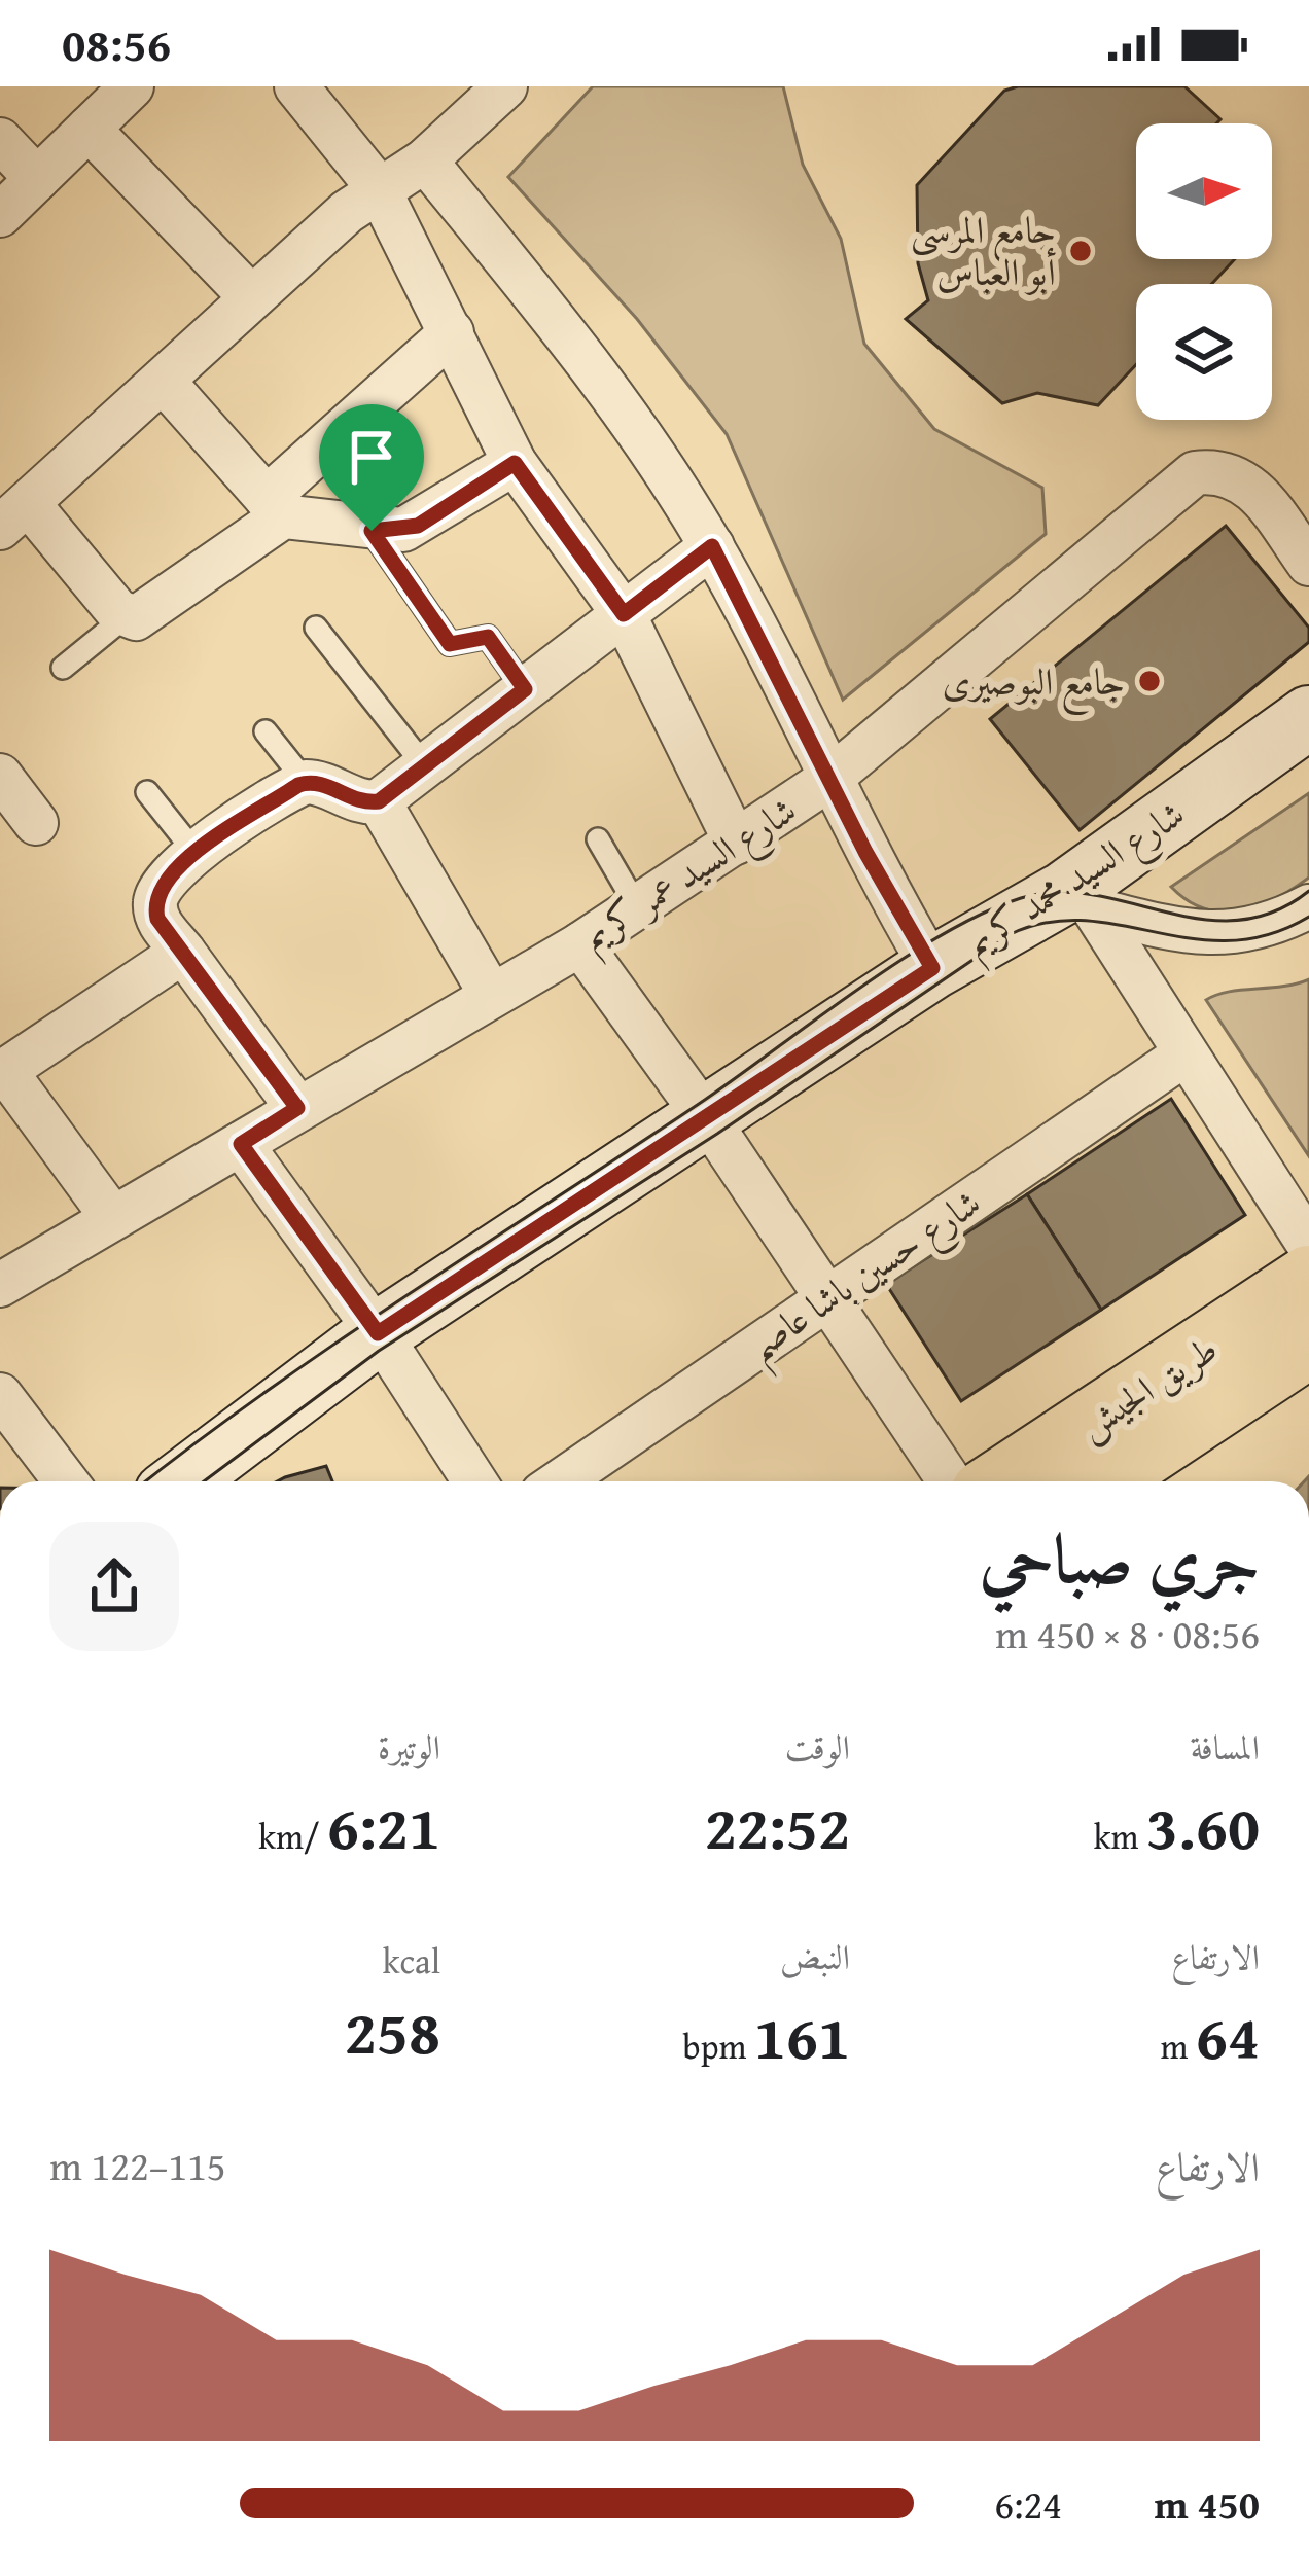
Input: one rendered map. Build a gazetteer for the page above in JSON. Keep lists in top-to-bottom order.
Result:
{
  "streets": {
    "highway": ["طريق الجيش"],
    "main road": ["شارع السيد محمد كريم"],
    "street": ["شارع السيد عمر كريم", "شارع حسين باشا عاصم"]
  },
  "places": ["جامع المرسى أبو العباس", "جامع البوصيرى"],
  "north": "right",
  "page": {
    "status": "08:56",
    "heading": ["جري صباحي", "08:56 · 8 × 450 m"],
    "stats": [
      ["المسافة", "3.60 km"],
      ["الوقت", "22:52"],
      ["الوتيرة", "6:21 /km"],
      ["الارتفاع", "64 m"],
      ["النبض", "161 bpm"],
      ["kcal", "258"]
    ],
    "chart": ["الارتفاع", "115–122 m"],
    "list": [
      {
        "name": "450 m",
        "note": "6:24"
      }
    ]
  }
}
